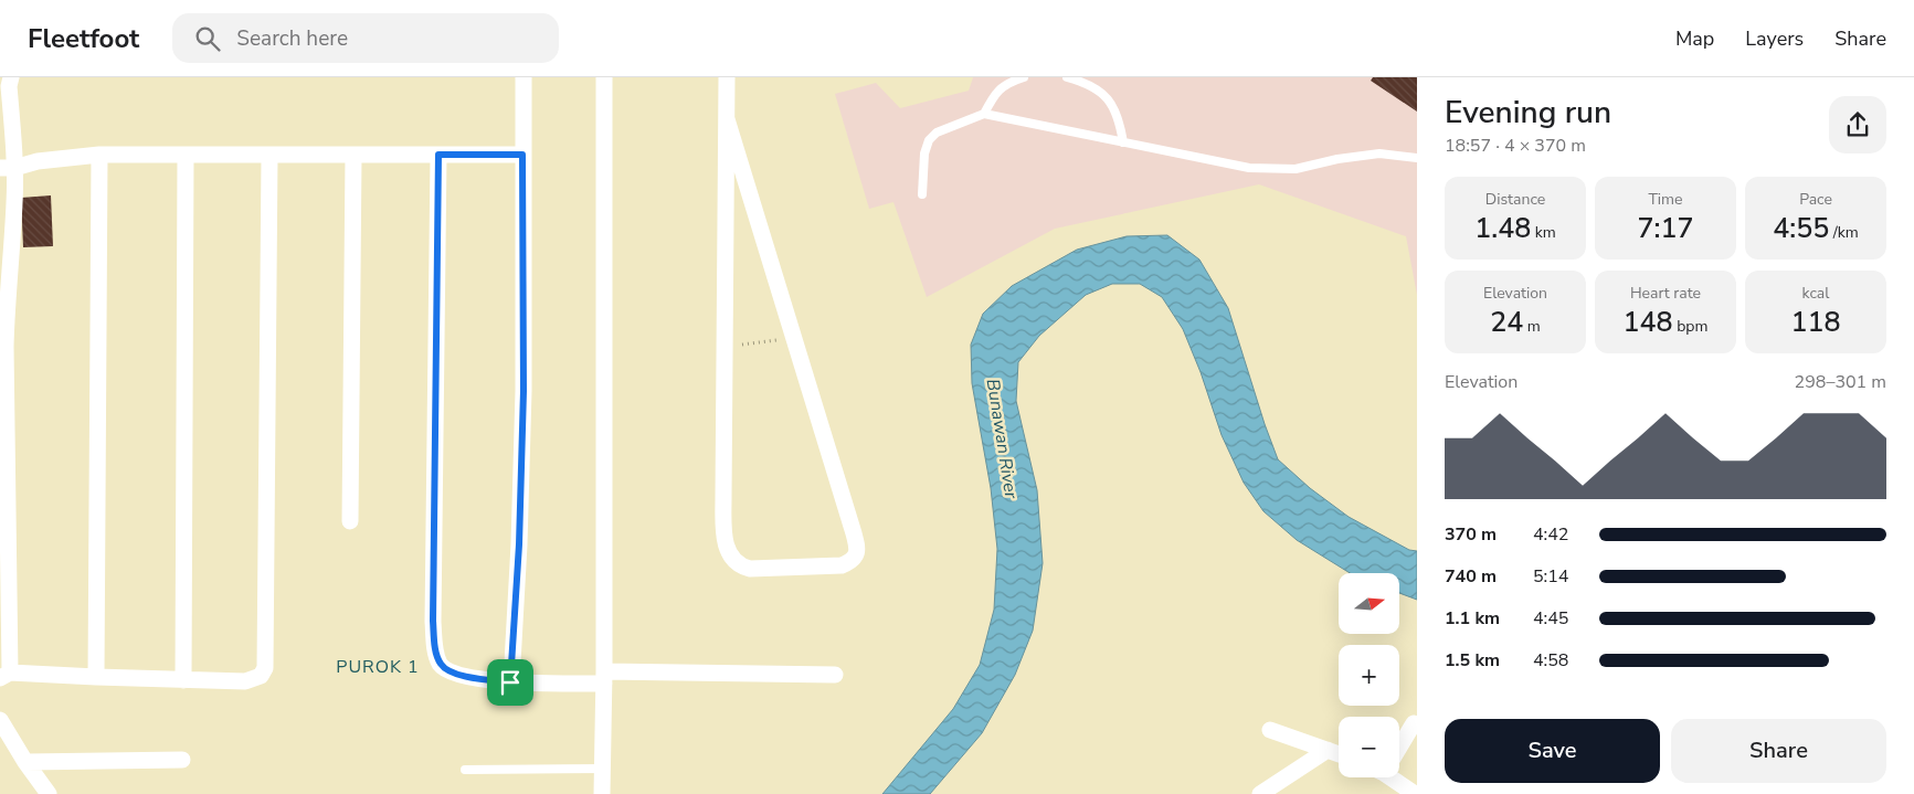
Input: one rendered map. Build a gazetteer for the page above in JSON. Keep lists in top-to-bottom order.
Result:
{
  "districts": ["PUROK 1"],
  "water": ["Bunawan River"],
  "north": "right",
  "page": {
    "header": "Fleetfoot",
    "search": "Search here",
    "nav": ["Map", "Layers", "Share"],
    "heading": ["Evening run", "18:57 · 4 × 370 m"],
    "stats": [
      ["Distance", "1.48 km"],
      ["Time", "7:17"],
      ["Pace", "4:55 /km"],
      ["Elevation", "24 m"],
      ["Heart rate", "148 bpm"],
      ["kcal", "118"]
    ],
    "chart": ["Elevation", "298–301 m"],
    "list": [
      {
        "name": "370 m",
        "note": "4:42"
      },
      {
        "name": "740 m",
        "note": "5:14"
      },
      {
        "name": "1.1 km",
        "note": "4:45"
      },
      {
        "name": "1.5 km",
        "note": "4:58"
      }
    ],
    "map_buttons": ["+", "−"],
    "buttons": ["Save", "Share"]
  }
}
